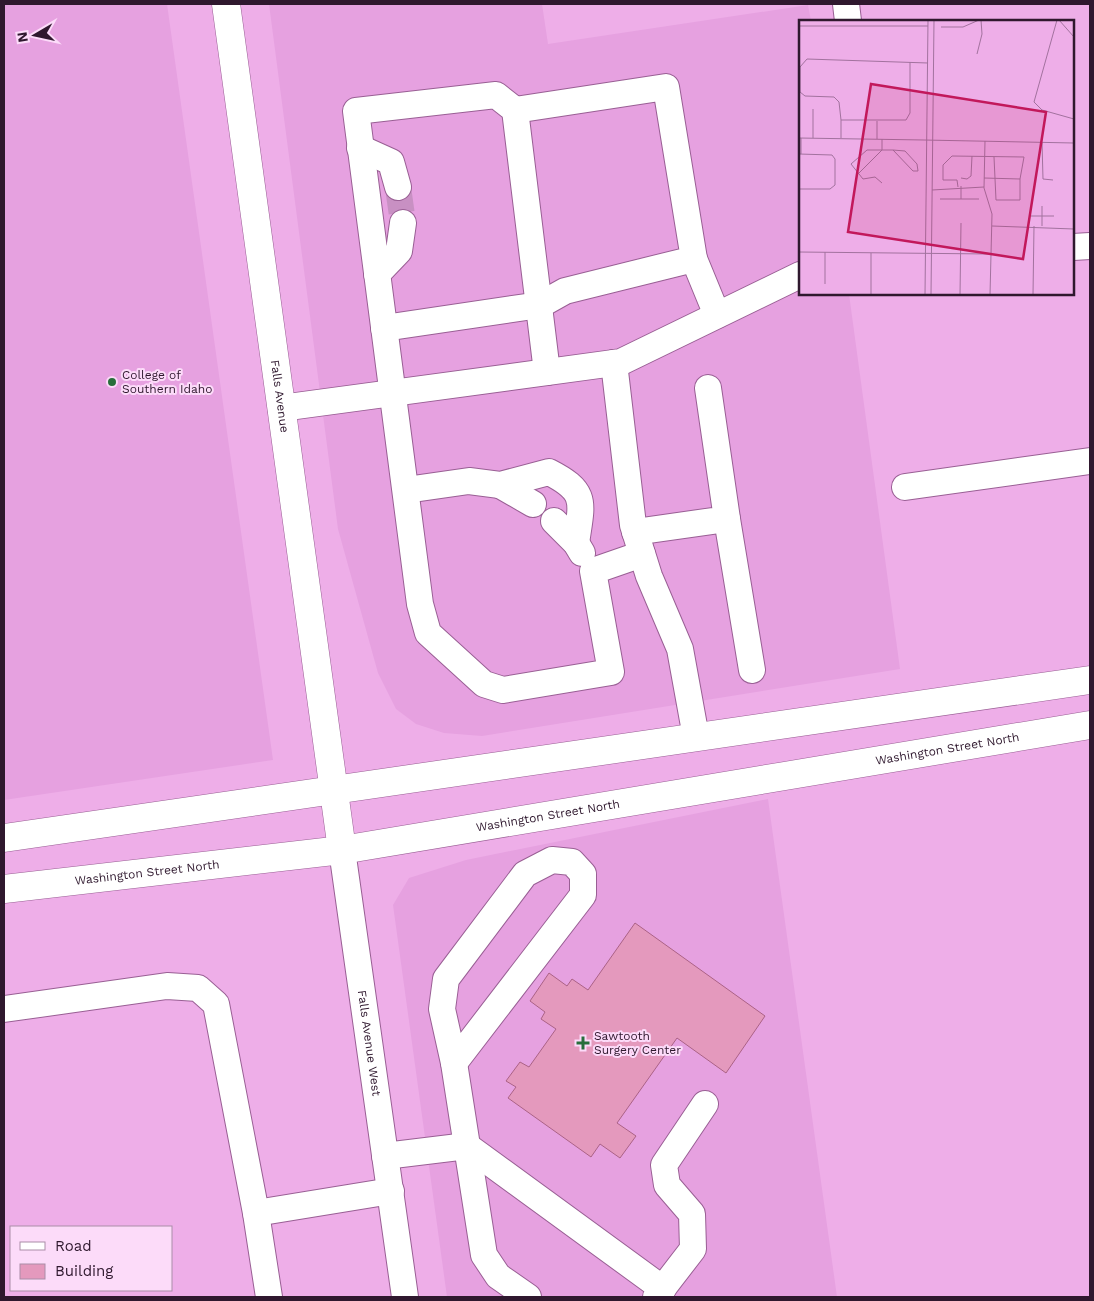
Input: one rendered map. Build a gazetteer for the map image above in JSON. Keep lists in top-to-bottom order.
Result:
{
  "streets": {
    "main road": ["Falls Avenue", "Washington Street North", "Falls Avenue West"]
  },
  "crossings": [
    ["Falls Avenue", "Falls Avenue West"],
    ["Washington Street North", "Falls Avenue West"]
  ],
  "places": {
    "other": ["College of Southern Idaho"],
    "health": ["Sawtooth Surgery Center"]
  },
  "legend": ["Road", "Building"],
  "north": "left"
}
